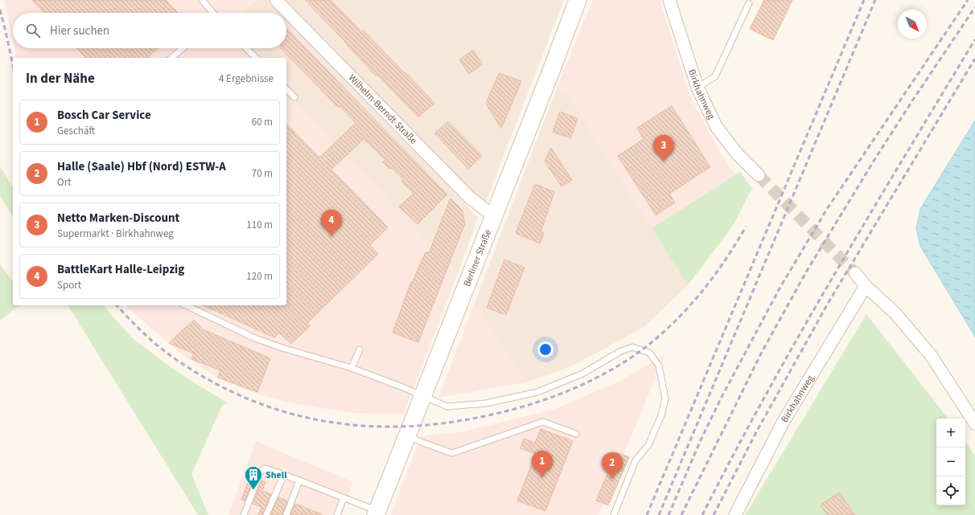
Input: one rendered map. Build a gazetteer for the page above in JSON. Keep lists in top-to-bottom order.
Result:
{
  "streets": {
    "street": ["Birkhahnweg", "Wilhelm-Berndt-Straße", "Berliner Straße"]
  },
  "crossings": [
    ["Wilhelm-Berndt-Straße", "Berliner Straße"]
  ],
  "places": {
    "building": ["Shell"]
  },
  "north": "bottom right",
  "page": {
    "search": "Hier suchen",
    "heading": ["In der Nähe", "4 Ergebnisse"],
    "list": [
      {
        "mark": "1",
        "name": "Bosch Car Service",
        "note": "Geschäft",
        "value": "60 m"
      },
      {
        "mark": "2",
        "name": "Halle (Saale) Hbf (Nord) ESTW-A",
        "note": "Ort",
        "value": "70 m"
      },
      {
        "mark": "3",
        "name": "Netto Marken-Discount",
        "note": "Supermarkt · Birkhahnweg",
        "value": "110 m"
      },
      {
        "mark": "4",
        "name": "BattleKart Halle-Leipzig",
        "note": "Sport",
        "value": "120 m"
      }
    ],
    "pins": [
      "3",
      "4",
      "1",
      "2"
    ],
    "map_buttons": ["+", "−"]
  }
}
